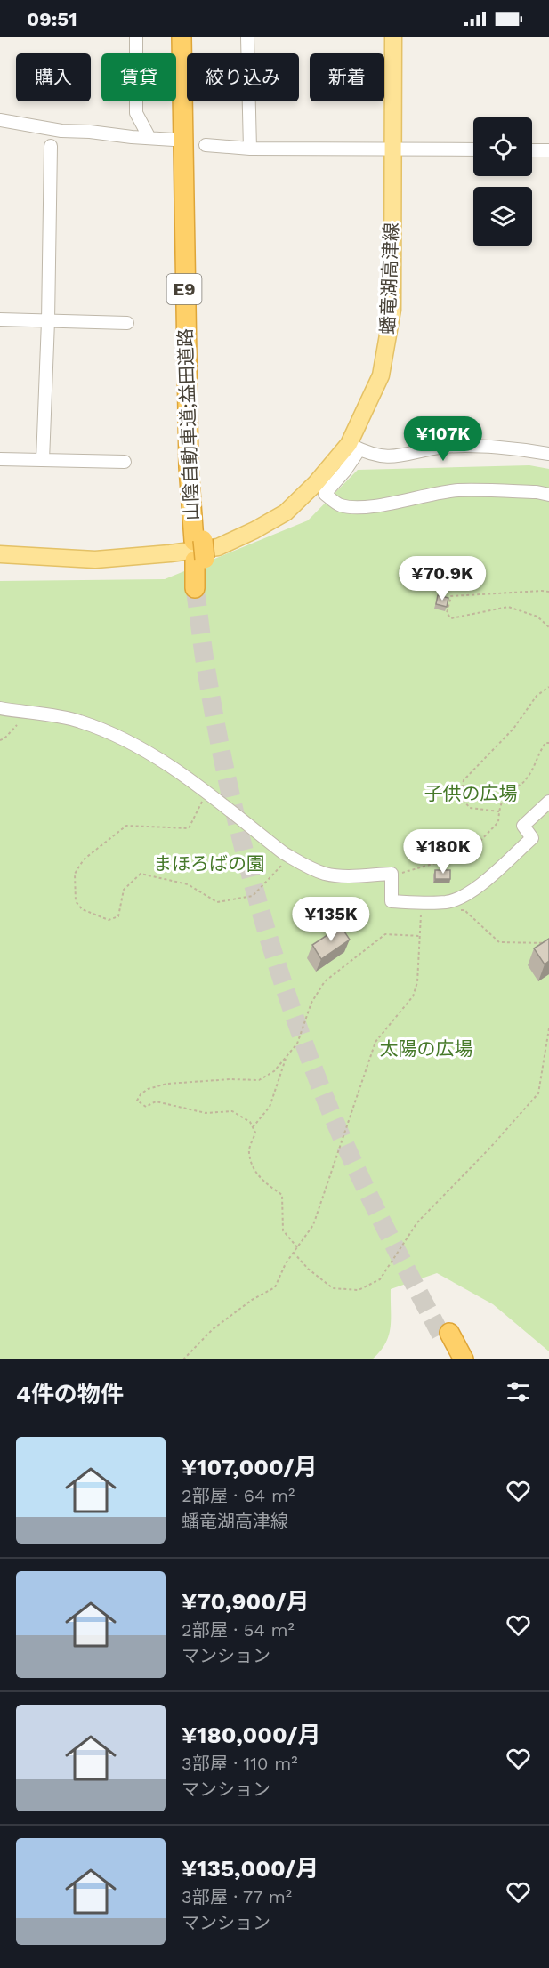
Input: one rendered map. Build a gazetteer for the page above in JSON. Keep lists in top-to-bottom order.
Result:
{
  "streets": {
    "highway": ["E9", "山陰自動車道;益田道路"],
    "main road": ["蟠竜湖高津線"]
  },
  "parks": ["子供の広場", "まほろばの園", "太陽の広場"],
  "page": {
    "status": "09:51",
    "chip": [
      "購入",
      "賃貸",
      "絞り込み",
      "新着"
    ],
    "price": [
      "¥107K",
      "¥70.9K",
      "¥180K",
      "¥135K"
    ],
    "heading": "4件の物件",
    "list": [
      {
        "name": "¥107,000/月",
        "note": "2部屋 · 64 m² · 蟠竜湖高津線"
      },
      {
        "name": "¥70,900/月",
        "note": "2部屋 · 54 m² · マンション"
      },
      {
        "name": "¥180,000/月",
        "note": "3部屋 · 110 m² · マンション"
      },
      {
        "name": "¥135,000/月",
        "note": "3部屋 · 77 m² · マンション"
      }
    ]
  }
}
